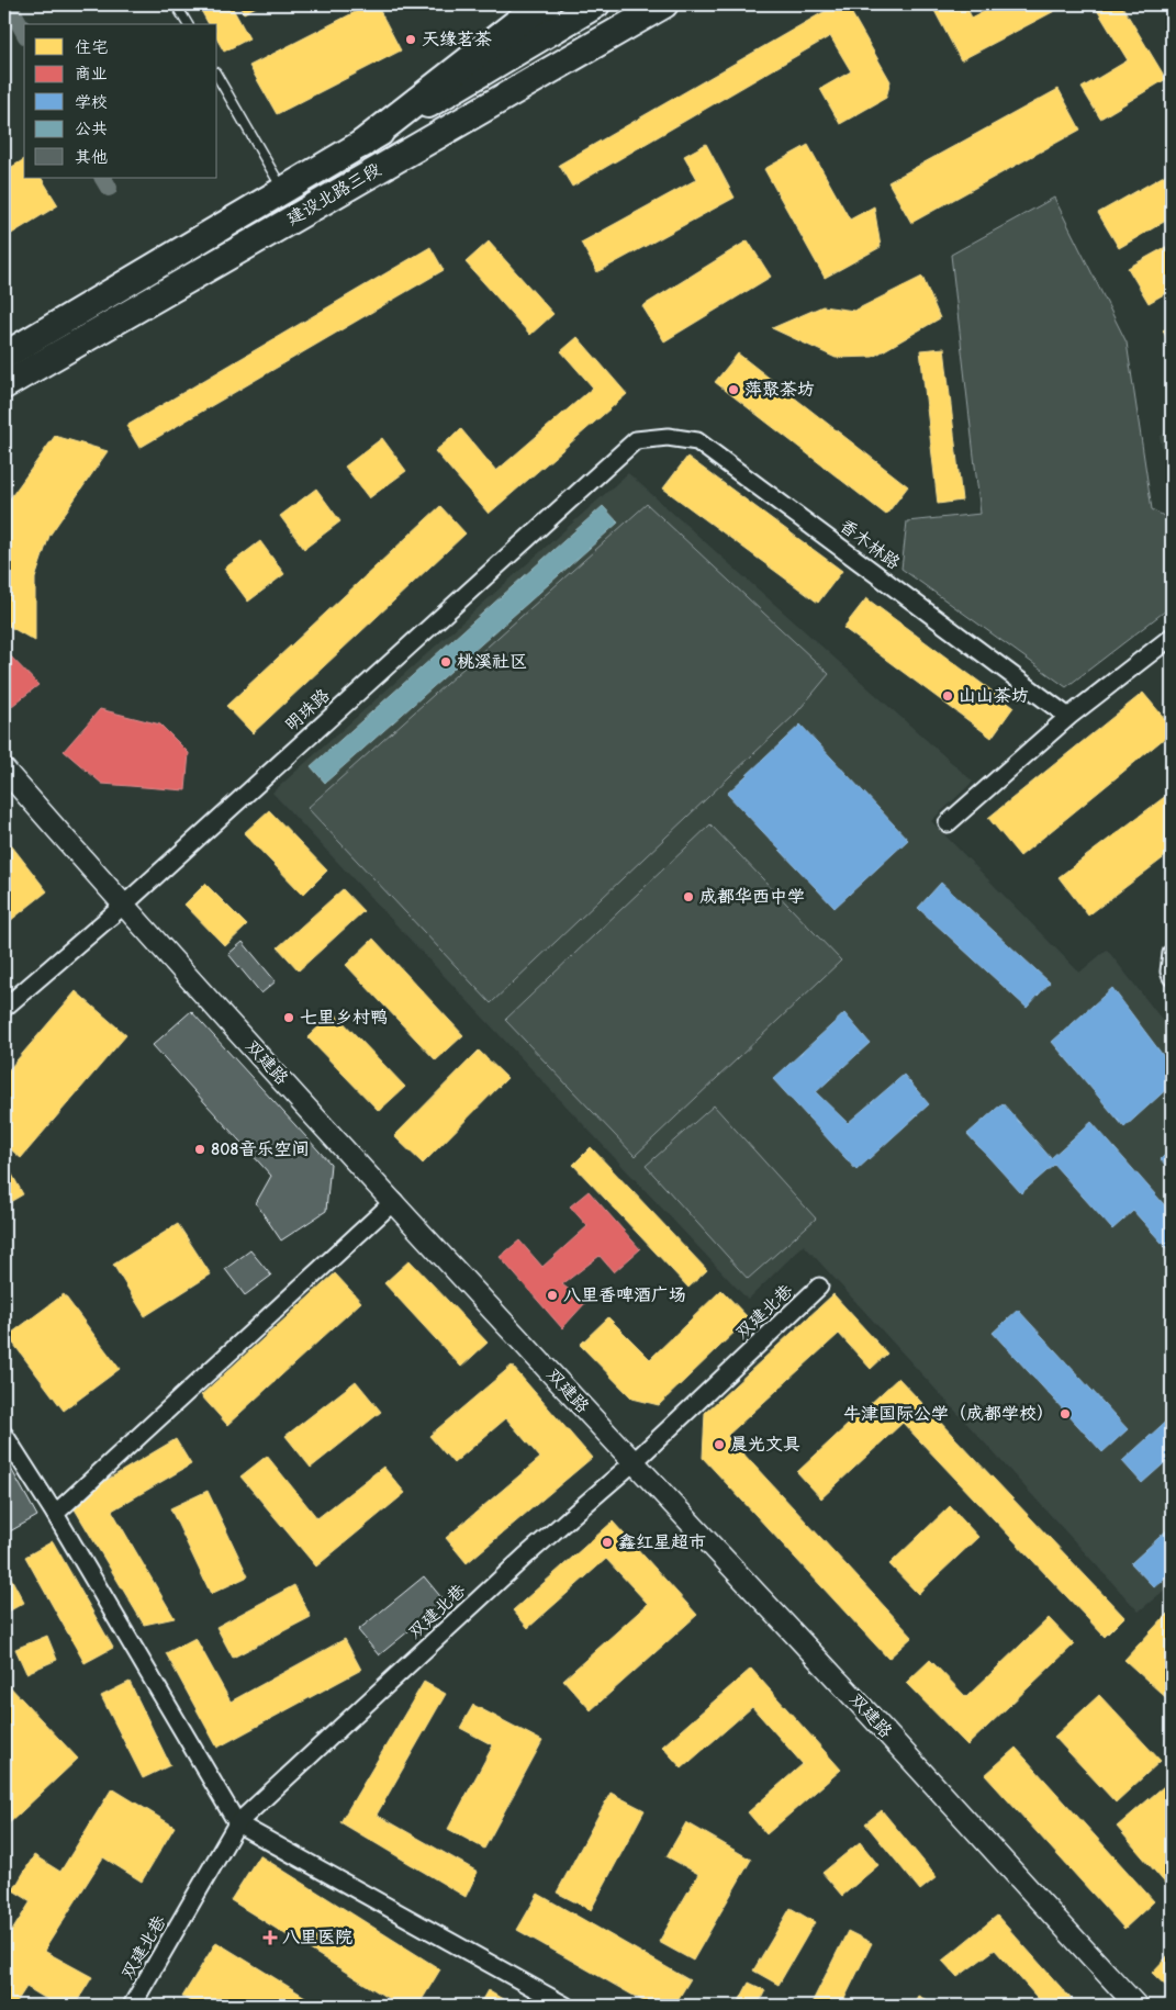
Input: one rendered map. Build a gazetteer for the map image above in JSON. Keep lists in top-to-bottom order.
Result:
{
  "streets": {
    "main road": ["建设北路三段"],
    "street": [
      "香木林路",
      "明珠路",
      "双建路",
      "双建北巷"
    ]
  },
  "crossings": [
    ["香木林路", "明珠路"],
    ["明珠路", "双建路"],
    ["双建路", "双建北巷"]
  ],
  "places": {
    "other": [
      "天缘茗茶",
      "萍聚茶坊",
      "桃溪社区",
      "山山茶坊",
      "成都华西中学",
      "七里乡村鸭",
      "808音乐空间",
      "八里香啤酒广场",
      "牛津国际公学（成都学校）",
      "晨光文具",
      "鑫红星超市"
    ],
    "health": ["八里医院"]
  },
  "legend": [
    "住宅",
    "商业",
    "学校",
    "公共",
    "其他"
  ]
}
